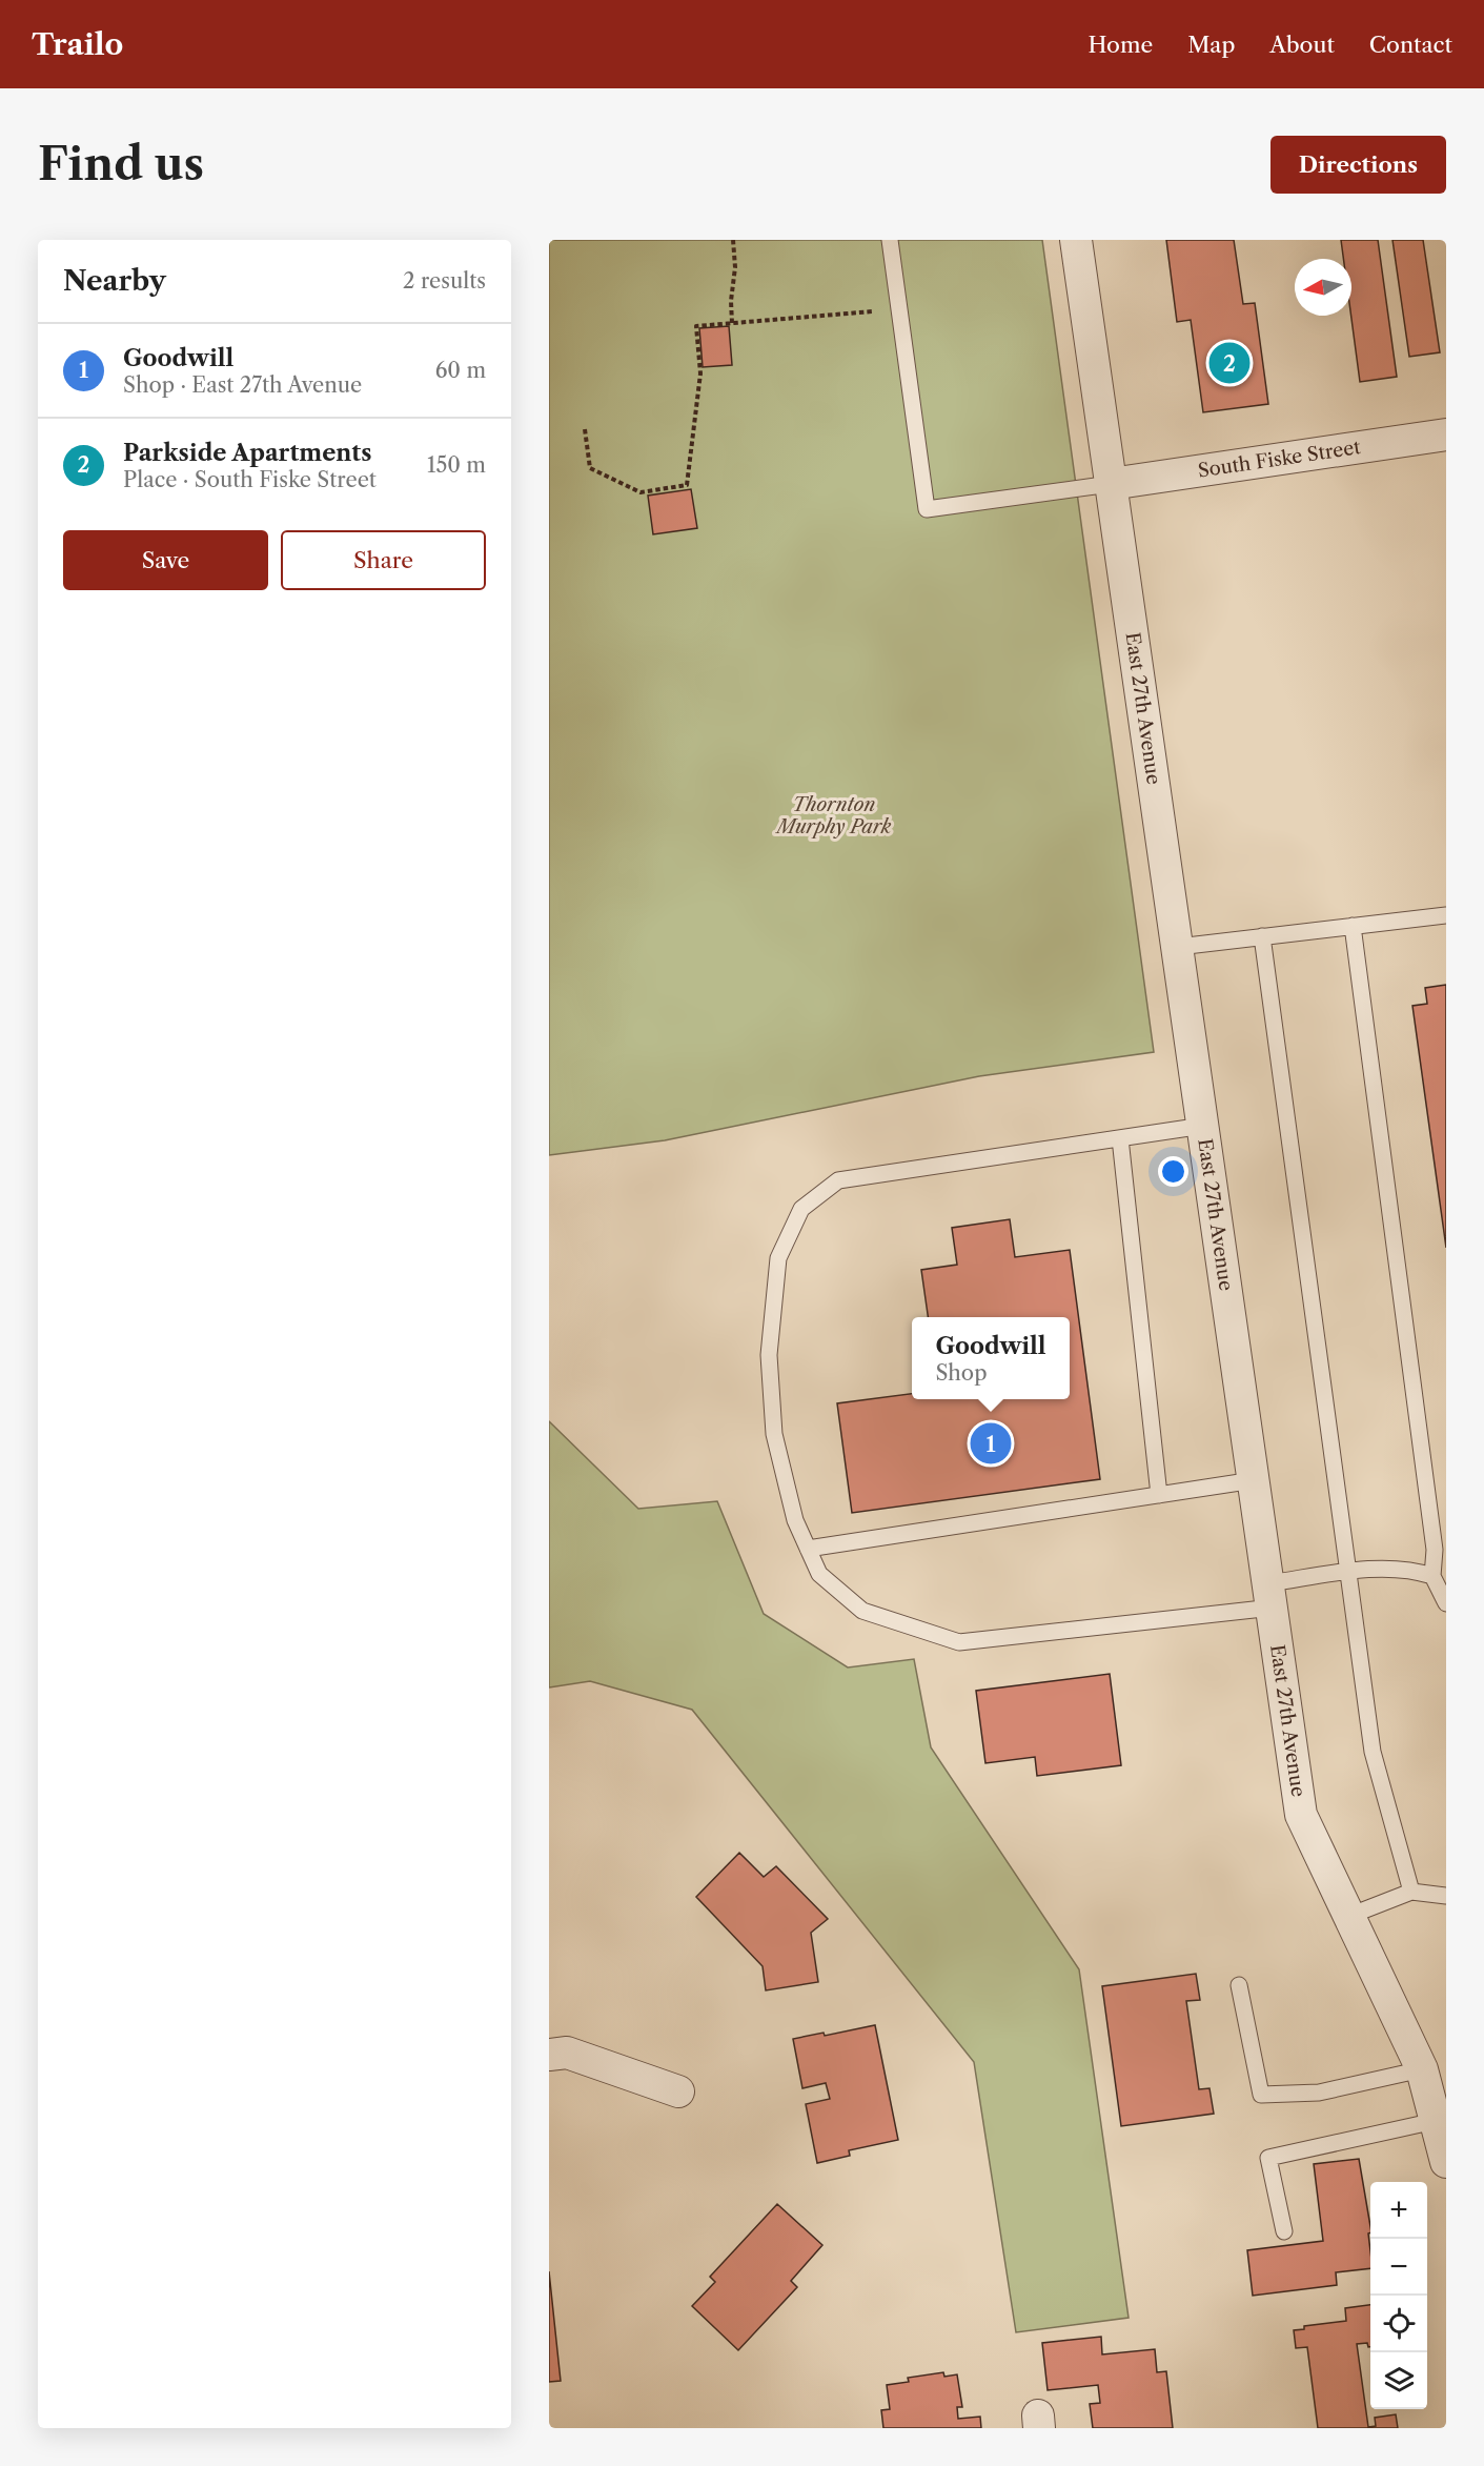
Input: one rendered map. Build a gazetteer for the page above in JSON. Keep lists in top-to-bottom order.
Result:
{
  "streets": {
    "street": ["South Fiske Street", "East 27th Avenue"]
  },
  "crossings": [
    ["South Fiske Street", "East 27th Avenue"]
  ],
  "parks": ["Thornton Murphy Park"],
  "north": "left",
  "page": {
    "header": "Trailo",
    "nav": [
      "Home",
      "Map",
      "About",
      "Contact"
    ],
    "buttons": [
      "Directions",
      ["Save", "Share"]
    ],
    "title": "Find us",
    "heading": ["Nearby", "2 results"],
    "list": [
      {
        "mark": "1",
        "name": "Goodwill",
        "note": "Shop · East 27th Avenue",
        "value": "60 m"
      },
      {
        "mark": "2",
        "name": "Parkside Apartments",
        "note": "Place · South Fiske Street",
        "value": "150 m"
      }
    ],
    "pins": ["2", "1"],
    "popup": ["Goodwill", "Shop"],
    "map_buttons": ["+", "−"]
  }
}
